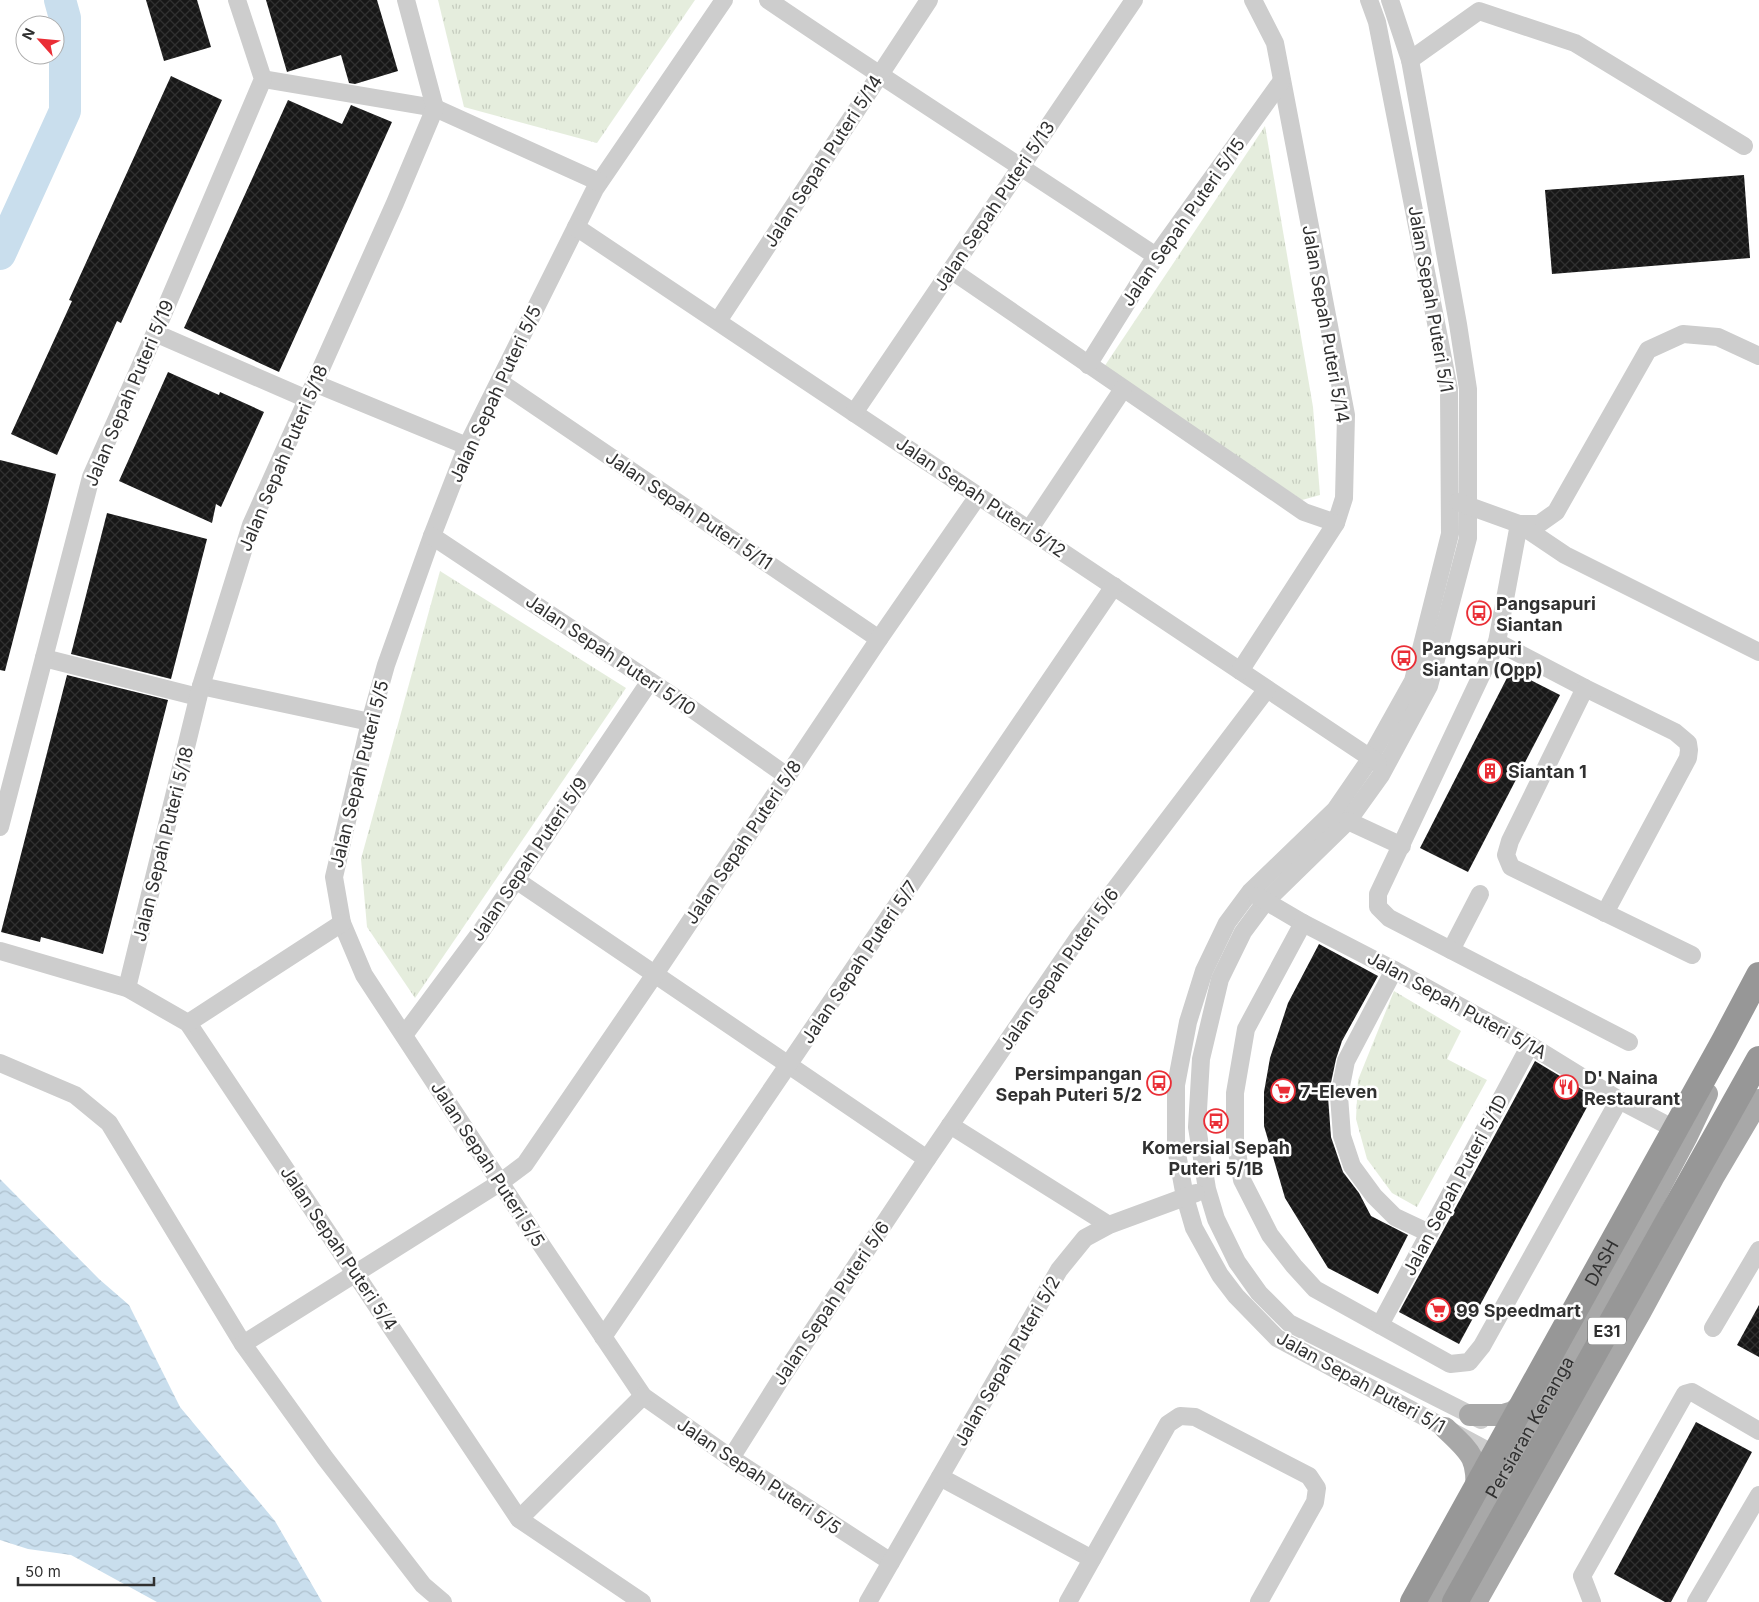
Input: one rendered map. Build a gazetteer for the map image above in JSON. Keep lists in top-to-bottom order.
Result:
{
  "streets": {
    "highway": ["DASH", "E31"],
    "main road": ["Persiaran Kenanga"],
    "street": [
      "Jalan Sepah Puteri 5/14",
      "Jalan Sepah Puteri 5/13",
      "Jalan Sepah Puteri 5/15",
      "Jalan Sepah Puteri 5/1",
      "Jalan Sepah Puteri 5/19",
      "Jalan Sepah Puteri 5/5",
      "Jalan Sepah Puteri 5/18",
      "Jalan Sepah Puteri 5/12",
      "Jalan Sepah Puteri 5/11",
      "Jalan Sepah Puteri 5/10",
      "Jalan Sepah Puteri 5/8",
      "Jalan Sepah Puteri 5/9",
      "Jalan Sepah Puteri 5/7",
      "Jalan Sepah Puteri 5/6",
      "Jalan Sepah Puteri 5/1A",
      "Jalan Sepah Puteri 5/1D",
      "Jalan Sepah Puteri 5/4",
      "Jalan Sepah Puteri 5/2"
    ]
  },
  "crossings": [
    ["Jalan Sepah Puteri 5/14", "Jalan Sepah Puteri 5/15"],
    ["Jalan Sepah Puteri 5/14", "Jalan Sepah Puteri 5/12"],
    ["Jalan Sepah Puteri 5/13", "Jalan Sepah Puteri 5/12"],
    ["Jalan Sepah Puteri 5/1", "Jalan Sepah Puteri 5/12"],
    ["Jalan Sepah Puteri 5/1", "Jalan Sepah Puteri 5/1A"],
    ["Jalan Sepah Puteri 5/1", "Jalan Sepah Puteri 5/2"],
    ["Jalan Sepah Puteri 5/1", "Persiaran Kenanga"],
    ["Jalan Sepah Puteri 5/5", "Jalan Sepah Puteri 5/12"],
    ["Jalan Sepah Puteri 5/5", "Jalan Sepah Puteri 5/11"],
    ["Jalan Sepah Puteri 5/5", "Jalan Sepah Puteri 5/10"],
    ["Jalan Sepah Puteri 5/5", "Jalan Sepah Puteri 5/8"],
    ["Jalan Sepah Puteri 5/5", "Jalan Sepah Puteri 5/9"],
    ["Jalan Sepah Puteri 5/5", "Jalan Sepah Puteri 5/7"],
    ["Jalan Sepah Puteri 5/5", "Jalan Sepah Puteri 5/6"],
    ["Jalan Sepah Puteri 5/5", "Jalan Sepah Puteri 5/2"],
    ["Jalan Sepah Puteri 5/18", "Jalan Sepah Puteri 5/4"],
    ["Jalan Sepah Puteri 5/12", "Jalan Sepah Puteri 5/8"],
    ["Jalan Sepah Puteri 5/12", "Jalan Sepah Puteri 5/7"],
    ["Jalan Sepah Puteri 5/12", "Jalan Sepah Puteri 5/6"],
    ["Jalan Sepah Puteri 5/11", "Jalan Sepah Puteri 5/8"],
    ["Jalan Sepah Puteri 5/10", "Jalan Sepah Puteri 5/8"],
    ["Jalan Sepah Puteri 5/10", "Jalan Sepah Puteri 5/9"],
    ["Jalan Sepah Puteri 5/8", "Jalan Sepah Puteri 5/4"],
    ["Jalan Sepah Puteri 5/1A", "Jalan Sepah Puteri 5/1D"],
    ["Jalan Sepah Puteri 5/1A", "Persiaran Kenanga"]
  ],
  "places": {
    "bus stop": [
      "Pangsapuri Siantan",
      "Pangsapuri Siantan (Opp)",
      "Persimpangan Sepah Puteri 5/2",
      "Komersial Sepah Puteri 5/1B"
    ],
    "building": ["Siantan 1"],
    "restaurant": ["D' Naina Restaurant"],
    "supermarket": ["7-Eleven", "99 Speedmart"]
  },
  "scale_bar": "50 m",
  "north": "top left"
}
